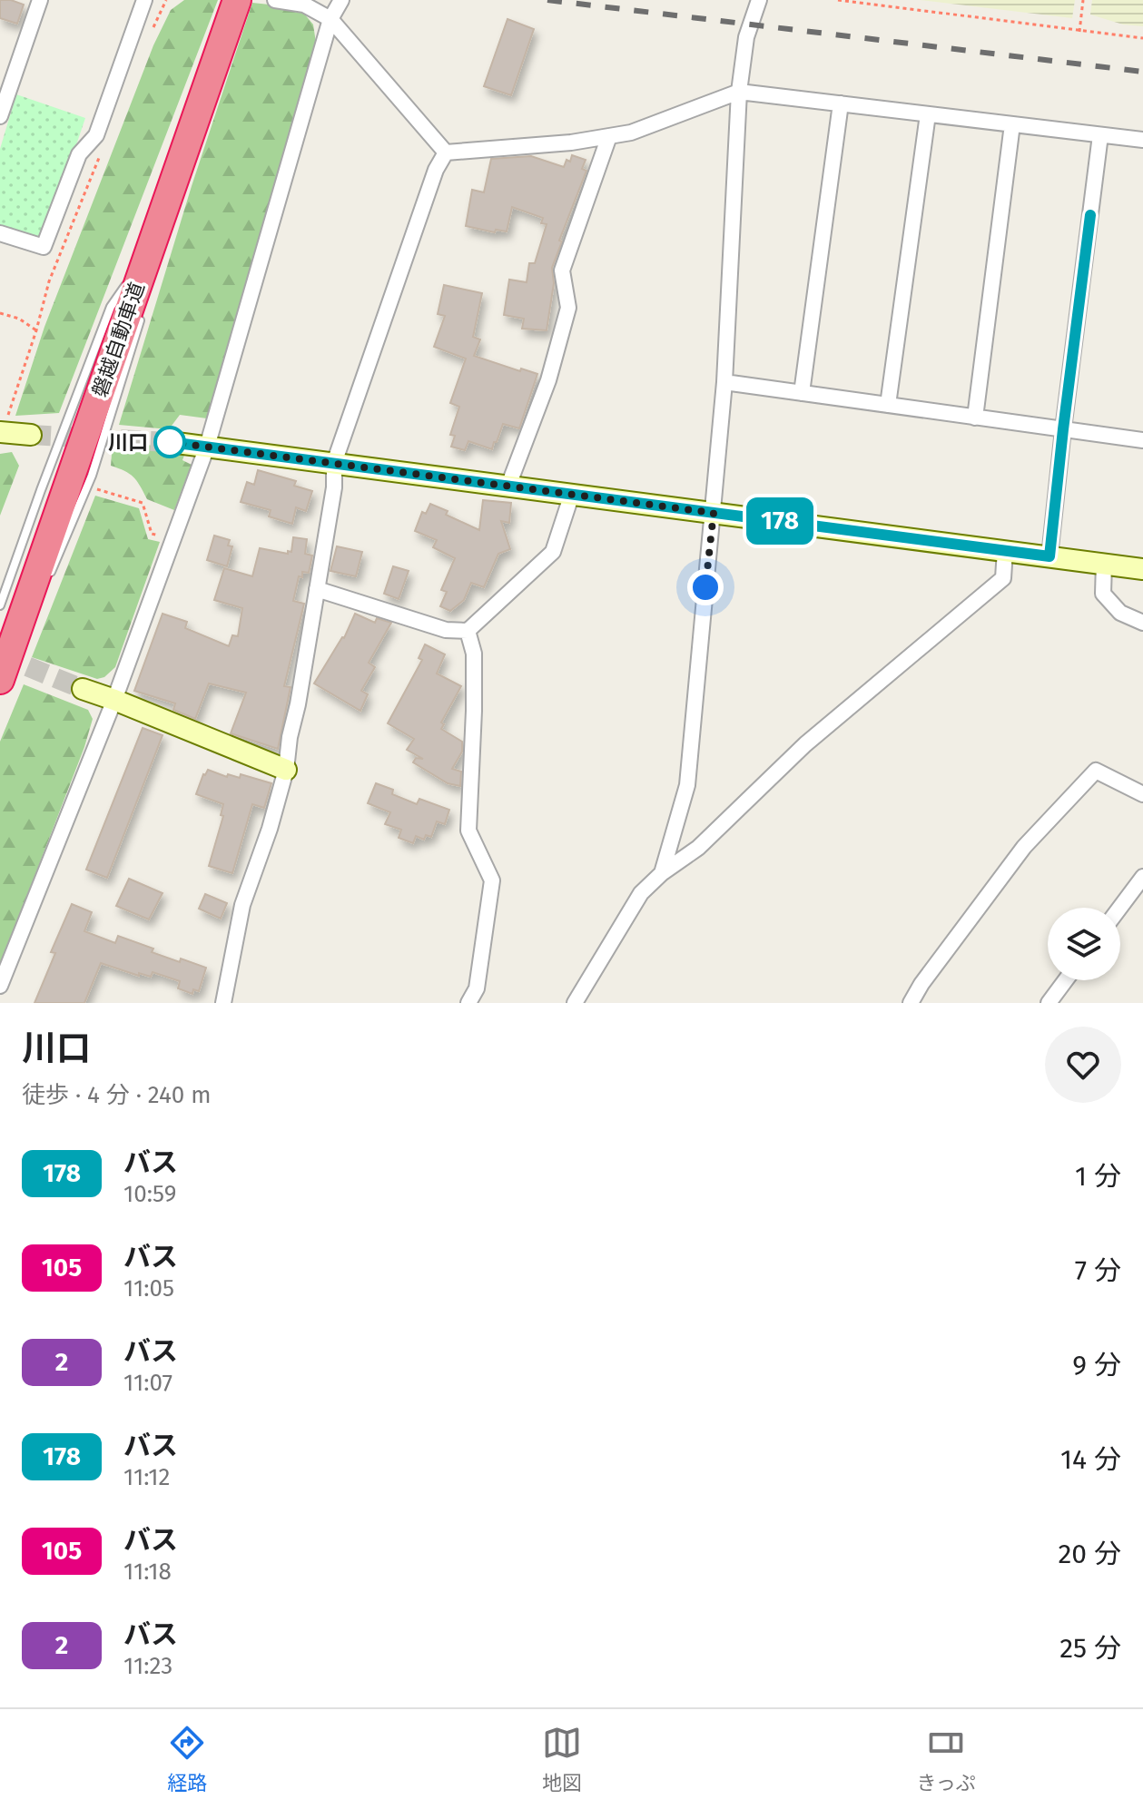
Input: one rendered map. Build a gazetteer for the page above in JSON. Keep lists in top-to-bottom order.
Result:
{
  "streets": {
    "highway": ["磐越自動車道"]
  },
  "places": ["川口"],
  "lines": ["bus line 178"],
  "page": {
    "on_map": "178",
    "heading": ["川口", "徒歩 · 4 分 · 240 m"],
    "list": [
      {
        "mark": "178",
        "name": "バス",
        "note": "10:59",
        "value": "1 分"
      },
      {
        "mark": "105",
        "name": "バス",
        "note": "11:05",
        "value": "7 分"
      },
      {
        "mark": "2",
        "name": "バス",
        "note": "11:07",
        "value": "9 分"
      },
      {
        "mark": "178",
        "name": "バス",
        "note": "11:12",
        "value": "14 分"
      },
      {
        "mark": "105",
        "name": "バス",
        "note": "11:18",
        "value": "20 分"
      },
      {
        "mark": "2",
        "name": "バス",
        "note": "11:23",
        "value": "25 分"
      }
    ],
    "tabs": ["経路", "地図", "きっぷ"]
  }
}
